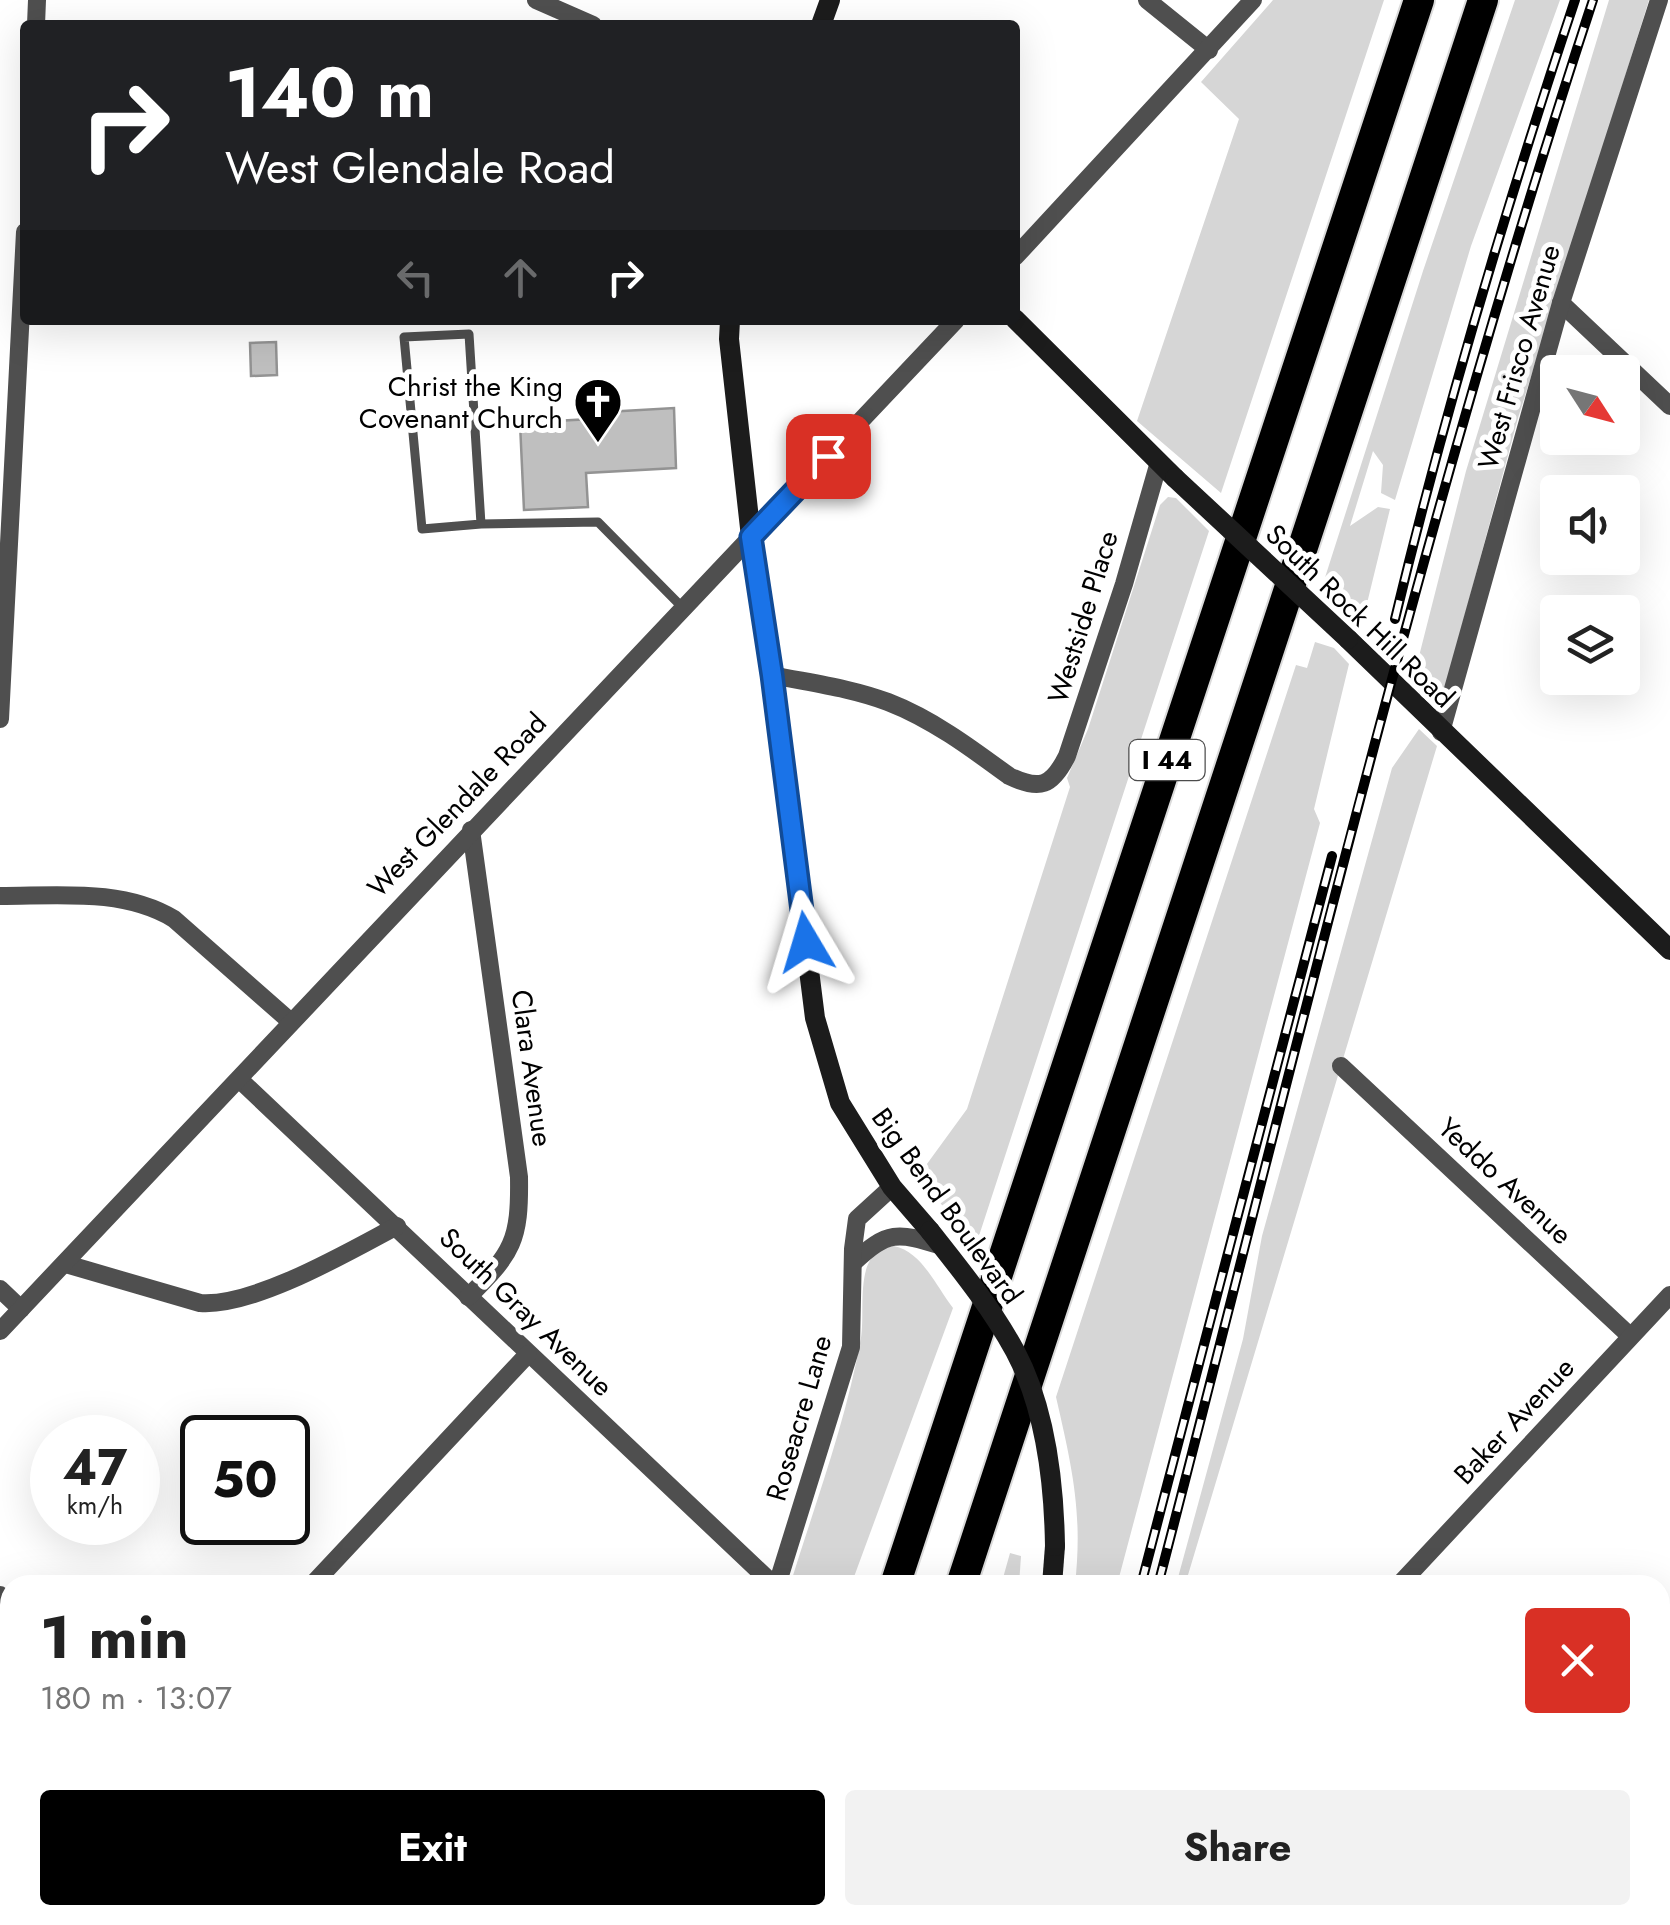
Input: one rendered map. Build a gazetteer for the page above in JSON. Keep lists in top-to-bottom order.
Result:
{
  "streets": {
    "highway": ["I 44"],
    "main road": ["South Rock Hill Road", "Big Bend Boulevard"],
    "street": [
      "West Frisco Avenue",
      "Westside Place",
      "West Glendale Road",
      "Clara Avenue",
      "Yeddo Avenue",
      "South Gray Avenue",
      "Roseacre Lane",
      "Baker Avenue"
    ]
  },
  "crossings": [
    ["West Frisco Avenue", "South Rock Hill Road"],
    ["South Rock Hill Road", "Westside Place"],
    ["Westside Place", "Big Bend Boulevard"],
    ["West Glendale Road", "Clara Avenue"],
    ["West Glendale Road", "Big Bend Boulevard"],
    ["West Glendale Road", "South Gray Avenue"],
    ["Clara Avenue", "South Gray Avenue"],
    ["Yeddo Avenue", "Baker Avenue"],
    ["Big Bend Boulevard", "Roseacre Lane"]
  ],
  "places": {
    "church": ["Christ the King Covenant Church"]
  },
  "north": "bottom right",
  "page": {
    "turn": ["140 m", "West Glendale Road"],
    "speed": "47 km/h",
    "limit": "50",
    "heading": ["1 min", "180 m · 13:07"],
    "buttons": ["Exit", "Share"]
  }
}
